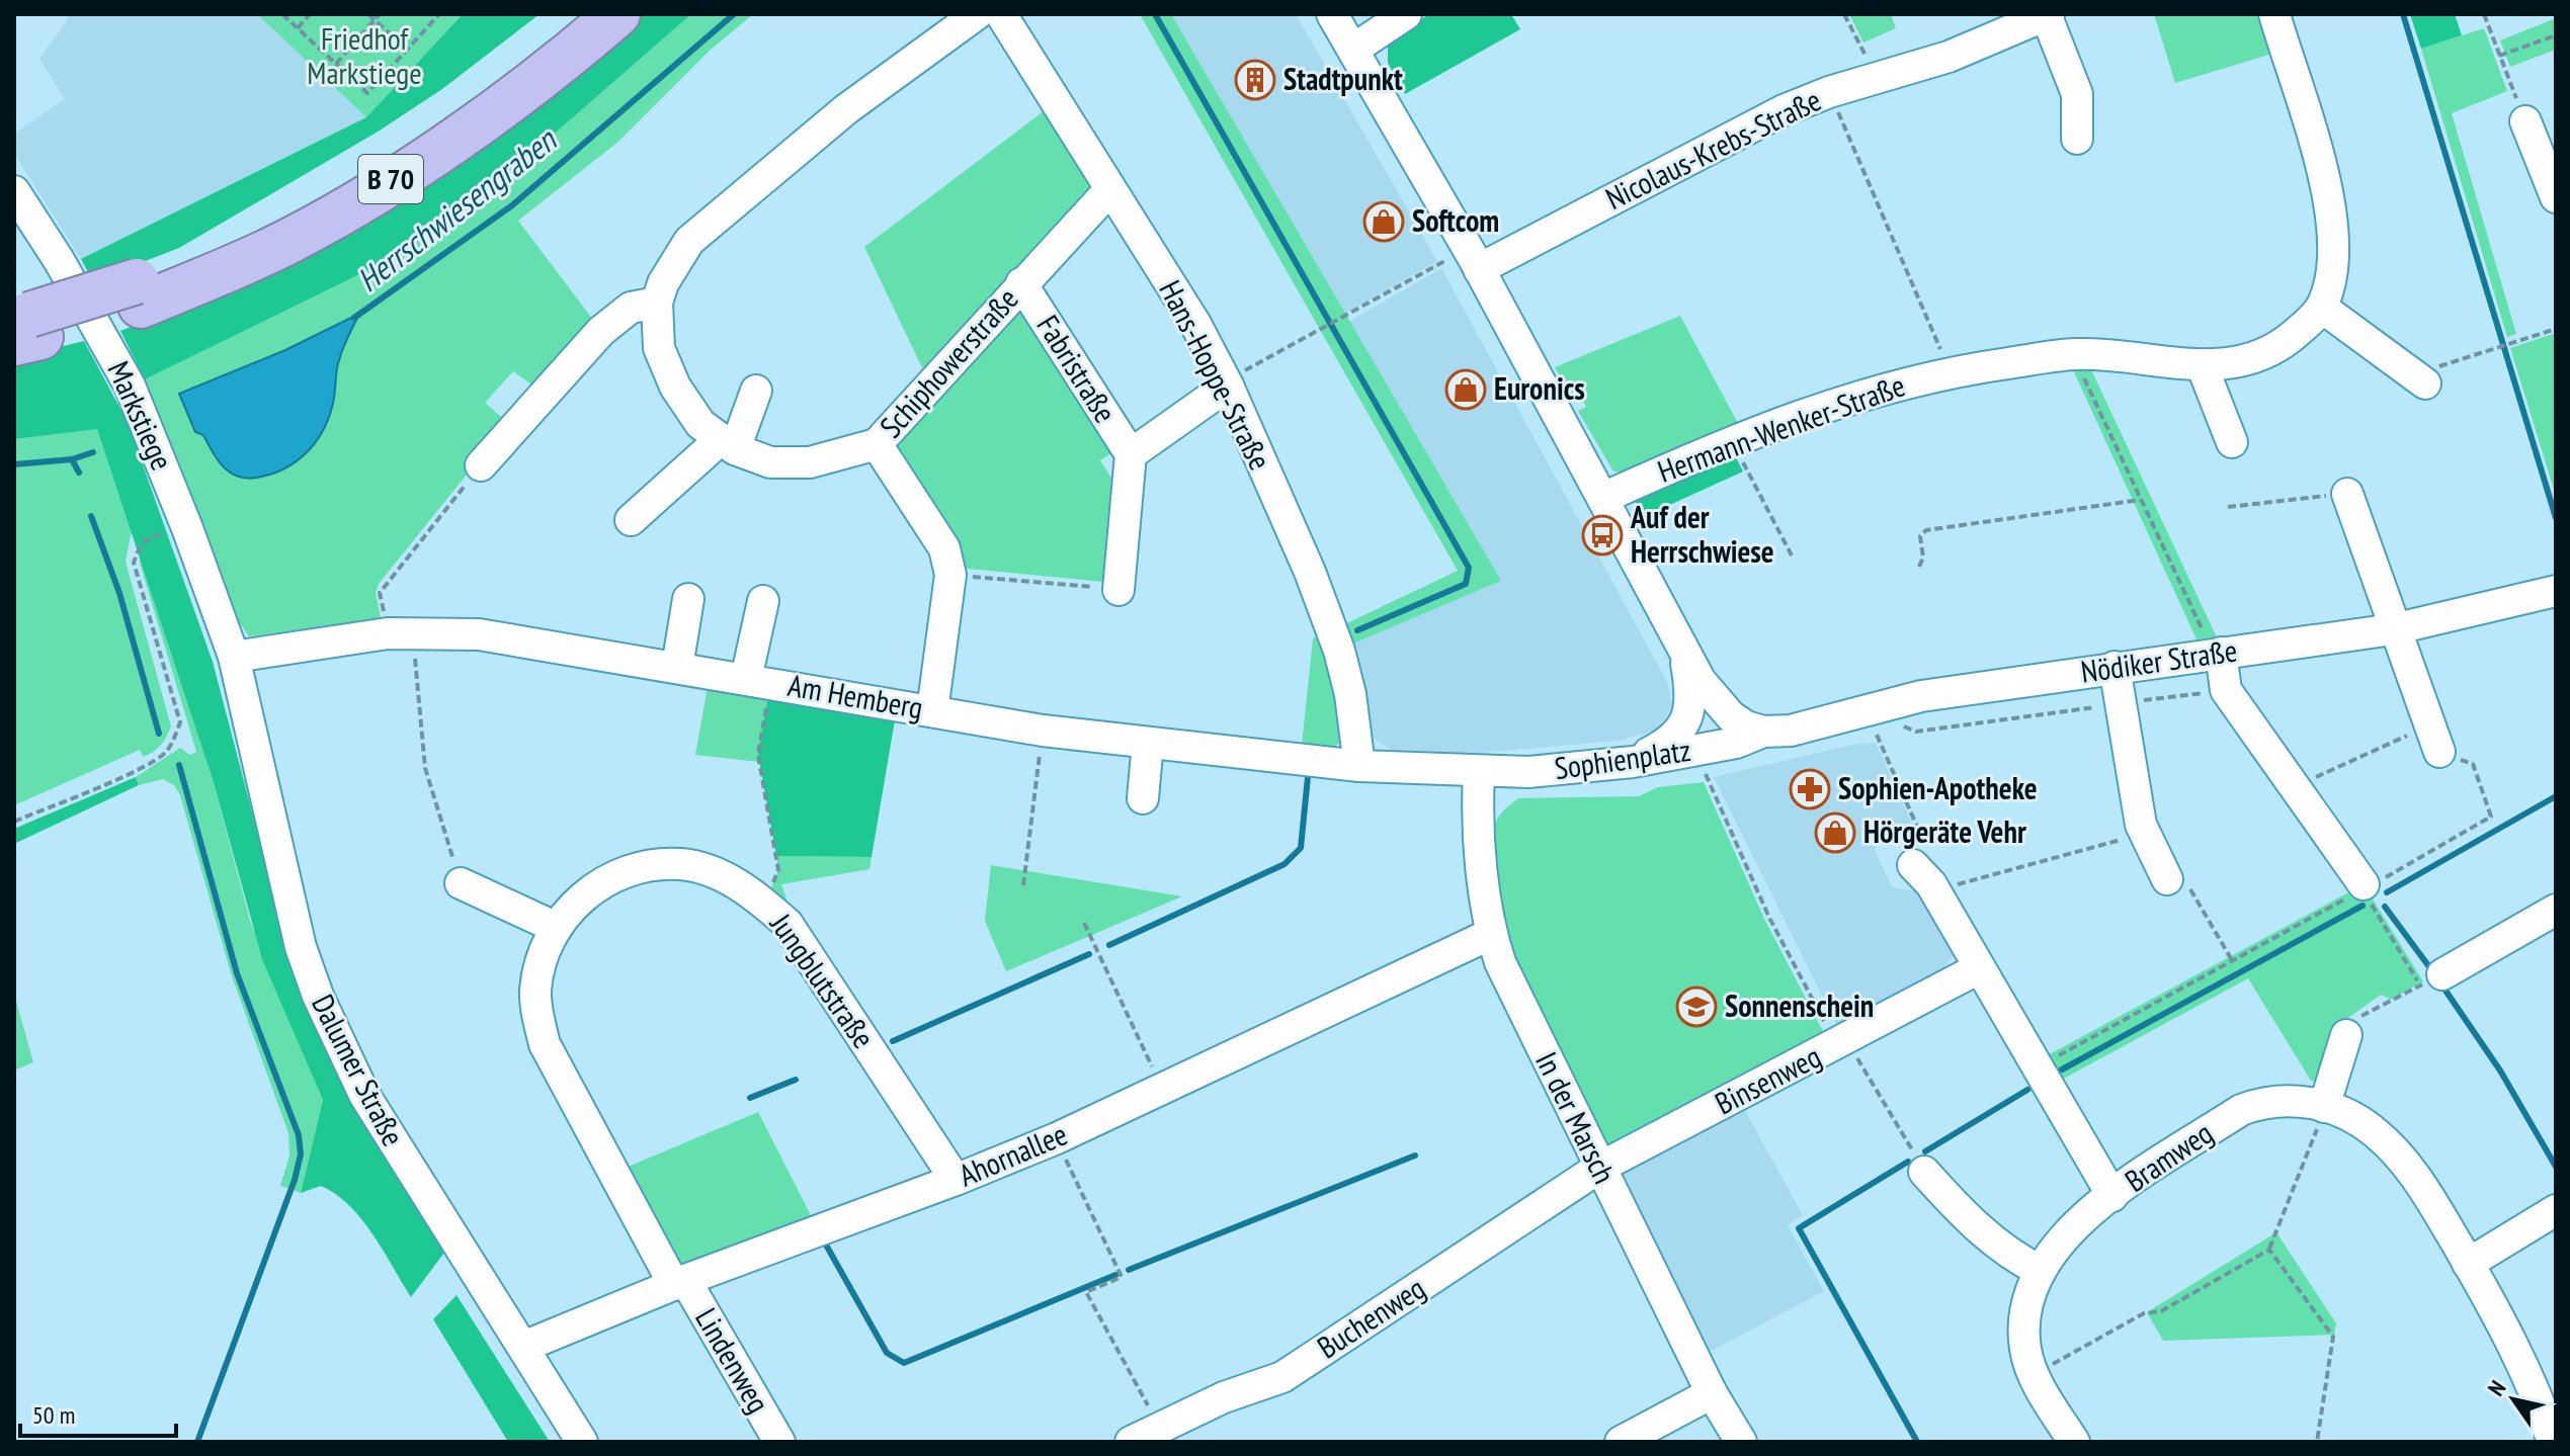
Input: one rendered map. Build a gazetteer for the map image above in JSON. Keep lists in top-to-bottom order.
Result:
{
  "streets": {
    "highway": ["B 70"],
    "street": [
      "Nicolaus-Krebs-Straße",
      "Schiphowerstraße",
      "Fabristraße",
      "Hans-Hoppe-Straße",
      "Markstiege",
      "Hermann-Wenker-Straße",
      "Nödiker Straße",
      "Am Hemberg",
      "Sophienplatz",
      "Jungblutstraße",
      "Dalumer Straße",
      "Binsenweg",
      "In der Marsch",
      "Ahornallee",
      "Bramweg",
      "Buchenweg",
      "Lindenweg"
    ]
  },
  "crossings": [
    ["Schiphowerstraße", "Fabristraße"],
    ["Schiphowerstraße", "Hans-Hoppe-Straße"],
    ["Fabristraße", "Hans-Hoppe-Straße"],
    ["Hans-Hoppe-Straße", "Am Hemberg"],
    ["Markstiege", "Am Hemberg"],
    ["Markstiege", "Dalumer Straße"],
    ["Nödiker Straße", "Sophienplatz"],
    ["Am Hemberg", "Sophienplatz"],
    ["Am Hemberg", "Dalumer Straße"],
    ["Am Hemberg", "In der Marsch"],
    ["Sophienplatz", "In der Marsch"],
    ["Jungblutstraße", "Ahornallee"],
    ["Jungblutstraße", "Lindenweg"],
    ["Dalumer Straße", "Ahornallee"],
    ["Binsenweg", "In der Marsch"],
    ["Binsenweg", "Buchenweg"],
    ["In der Marsch", "Ahornallee"],
    ["In der Marsch", "Buchenweg"],
    ["Ahornallee", "Lindenweg"]
  ],
  "water": ["Herrschwiesengraben"],
  "parks": ["Friedhof Markstiege"],
  "places": {
    "building": ["Stadtpunkt"],
    "shop": ["Softcom", "Euronics", "Hörgeräte Vehr"],
    "bus stop": ["Auf der Herrschwiese"],
    "pharmacy": ["Sophien-Apotheke"],
    "school or university": ["Sonnenschein"]
  },
  "scale_bar": "50 m",
  "north": "top left"
}
